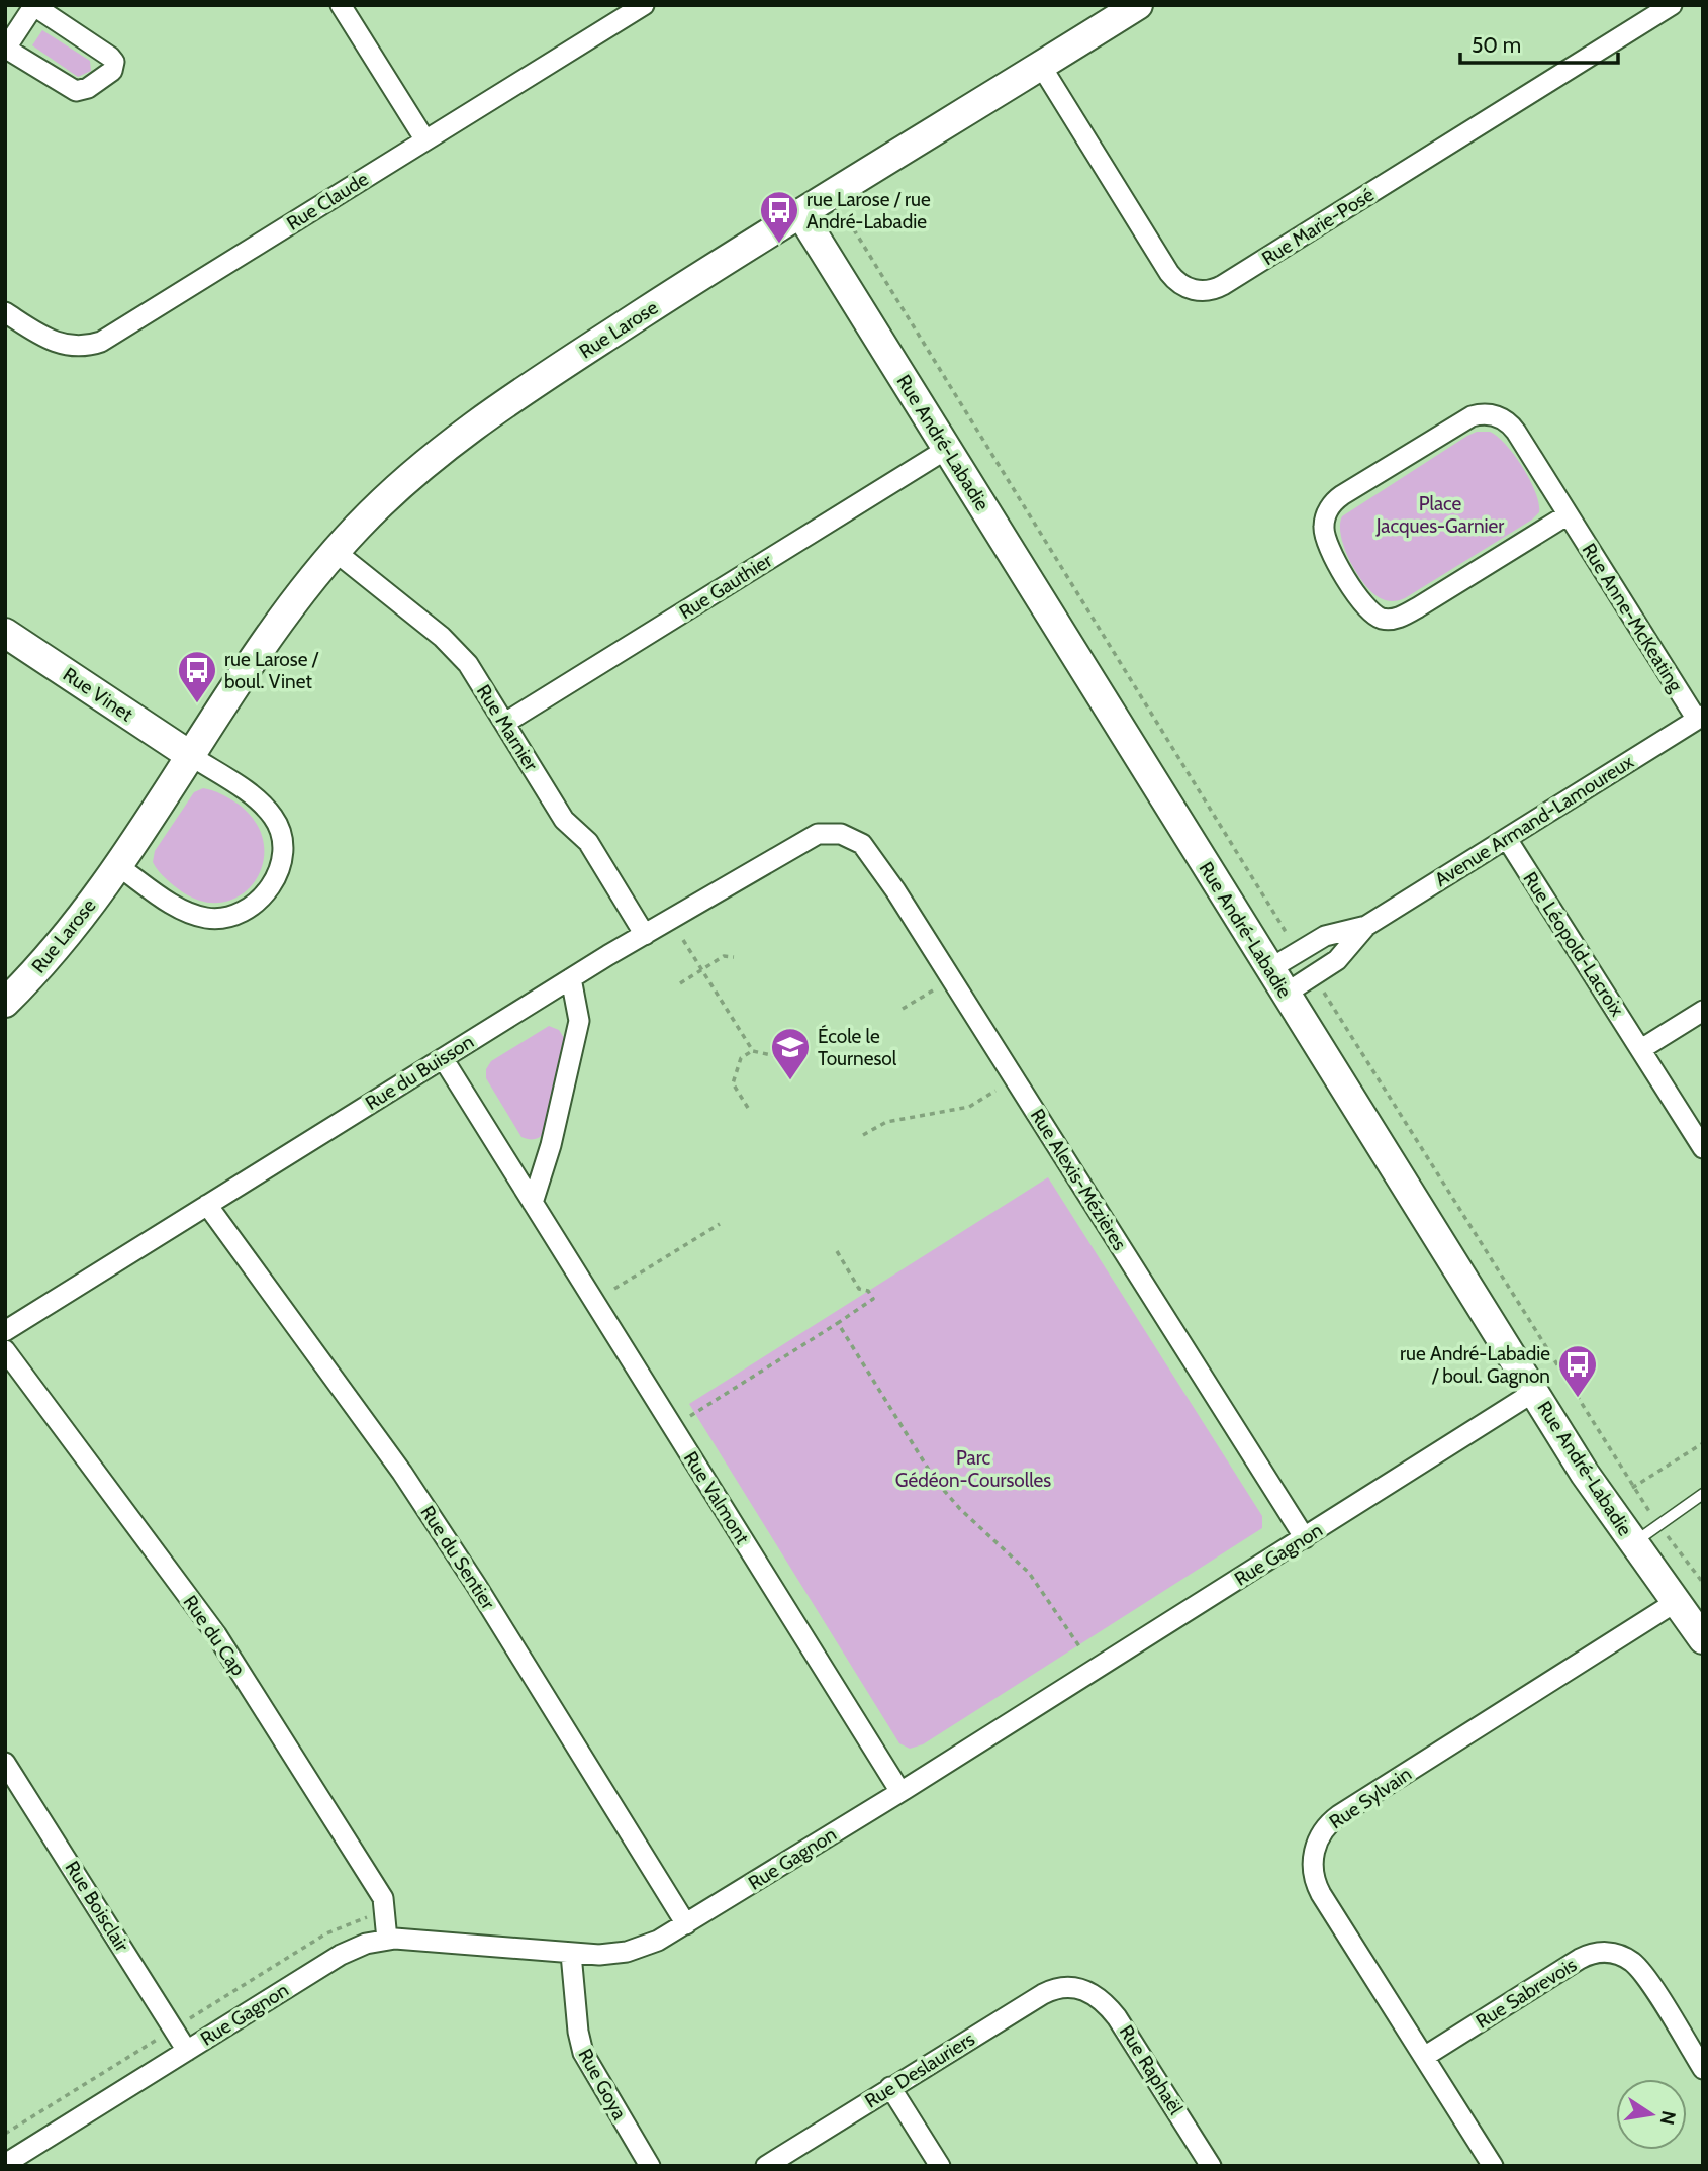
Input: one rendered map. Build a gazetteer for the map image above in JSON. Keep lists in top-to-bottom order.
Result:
{
  "streets": {
    "street": [
      "Rue Claude",
      "Rue Marie-Posé",
      "Rue Larose",
      "Rue André-Labadie",
      "Rue Gauthier",
      "Rue Anne-McKeating",
      "Rue Vinet",
      "Rue Marnier",
      "Avenue Armand-Lamoureux",
      "Rue Léopold-Lacroix",
      "Rue du Buisson",
      "Rue Alexis-Mézières",
      "Rue Valmont",
      "Rue Gagnon",
      "Rue du Sentier",
      "Rue du Cap",
      "Rue Sylvain",
      "Rue Boisclair",
      "Rue Sabrevois",
      "Rue Deslauriers",
      "Rue Raphaël",
      "Rue Goya"
    ]
  },
  "crossings": [
    ["Rue Marie-Posé", "Rue Larose"],
    ["Rue Larose", "Rue André-Labadie"],
    ["Rue Larose", "Rue Vinet"],
    ["Rue Larose", "Rue Marnier"],
    ["Rue André-Labadie", "Rue Gauthier"],
    ["Rue André-Labadie", "Avenue Armand-Lamoureux"],
    ["Rue André-Labadie", "Rue Gagnon"],
    ["Rue André-Labadie", "Rue Sylvain"],
    ["Rue Gauthier", "Rue Marnier"],
    ["Rue Anne-McKeating", "Avenue Armand-Lamoureux"],
    ["Rue Marnier", "Rue du Buisson"],
    ["Avenue Armand-Lamoureux", "Rue Léopold-Lacroix"],
    ["Rue du Buisson", "Rue Alexis-Mézières"],
    ["Rue du Buisson", "Rue Valmont"],
    ["Rue du Buisson", "Rue du Sentier"],
    ["Rue Alexis-Mézières", "Rue Gagnon"],
    ["Rue Valmont", "Rue Gagnon"],
    ["Rue Gagnon", "Rue du Sentier"],
    ["Rue Gagnon", "Rue du Cap"],
    ["Rue Gagnon", "Rue Boisclair"],
    ["Rue Gagnon", "Rue Goya"],
    ["Rue Sylvain", "Rue Sabrevois"],
    ["Rue Deslauriers", "Rue Raphaël"]
  ],
  "parks": ["Place Jacques-Garnier", "Parc Gédéon-Coursolles"],
  "places": {
    "bus stop": ["rue Larose / rue André-Labadie", "rue Larose / boul. Vinet", "rue André-Labadie / boul. Gagnon"],
    "school or university": ["École le Tournesol"]
  },
  "scale_bar": "50 m",
  "north": "right"
}
